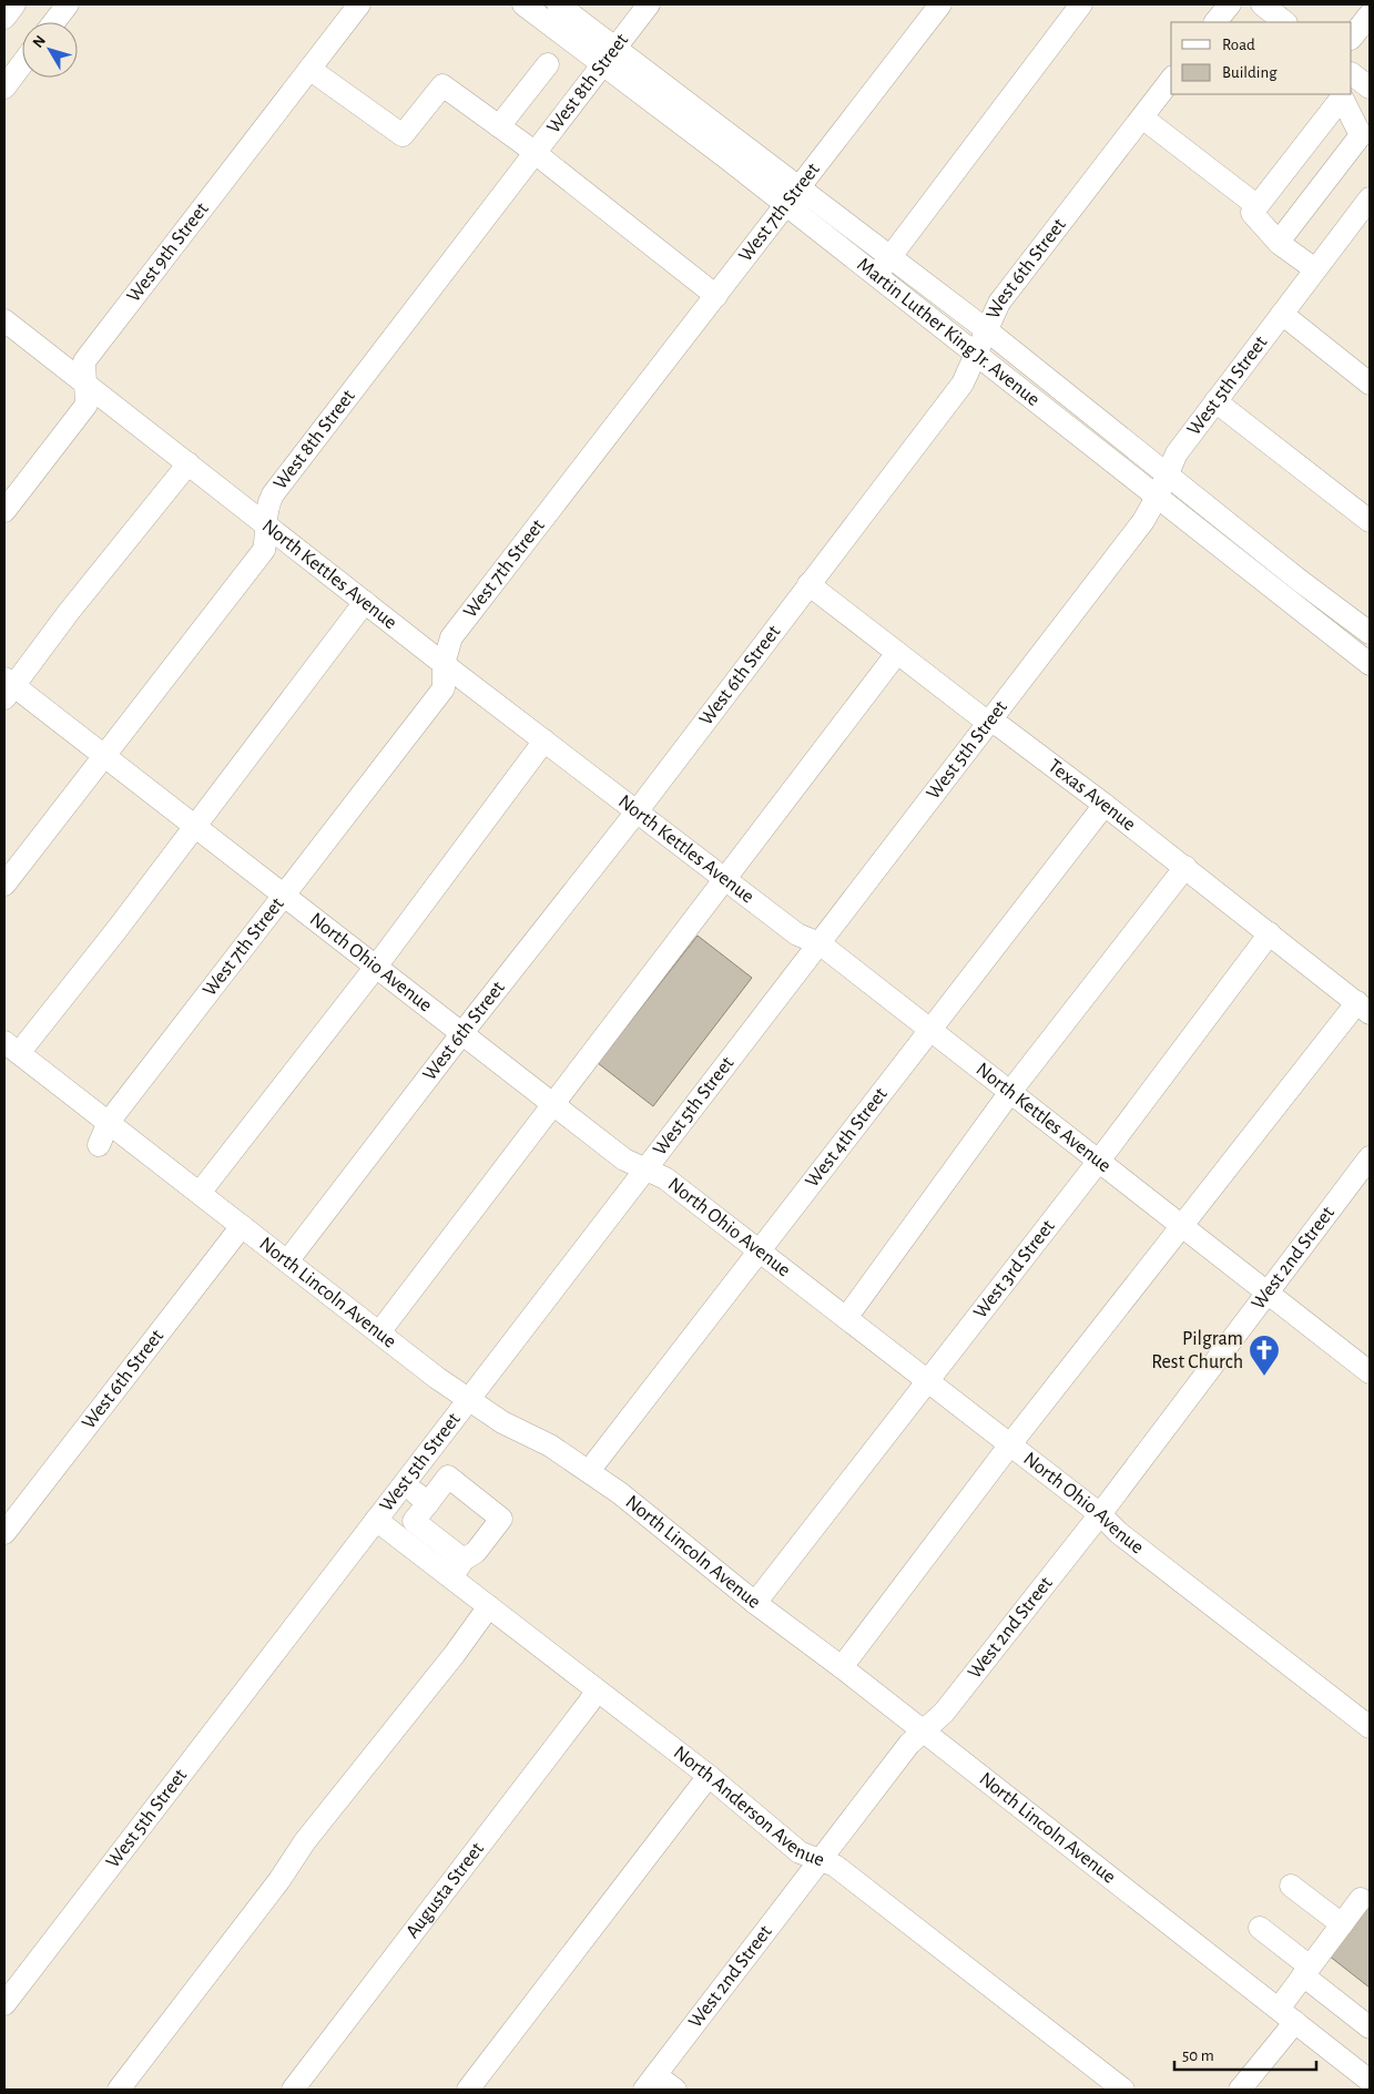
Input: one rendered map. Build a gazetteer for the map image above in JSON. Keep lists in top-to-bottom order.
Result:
{
  "streets": {
    "street": [
      "West 8th Street",
      "West 7th Street",
      "West 9th Street",
      "West 6th Street",
      "Martin Luther King Jr. Avenue",
      "West 5th Street",
      "North Kettles Avenue",
      "Texas Avenue",
      "North Ohio Avenue",
      "West 4th Street",
      "West 2nd Street",
      "West 3rd Street",
      "North Lincoln Avenue",
      "North Anderson Avenue",
      "Augusta Street"
    ]
  },
  "crossings": [
    ["West 8th Street", "Martin Luther King Jr. Avenue"],
    ["West 8th Street", "North Kettles Avenue"],
    ["West 8th Street", "North Ohio Avenue"],
    ["West 7th Street", "Martin Luther King Jr. Avenue"],
    ["West 7th Street", "North Kettles Avenue"],
    ["West 7th Street", "North Ohio Avenue"],
    ["West 7th Street", "North Lincoln Avenue"],
    ["West 9th Street", "North Kettles Avenue"],
    ["West 6th Street", "Martin Luther King Jr. Avenue"],
    ["West 6th Street", "North Kettles Avenue"],
    ["West 6th Street", "Texas Avenue"],
    ["West 6th Street", "North Ohio Avenue"],
    ["West 6th Street", "North Lincoln Avenue"],
    ["Martin Luther King Jr. Avenue", "West 5th Street"],
    ["West 5th Street", "North Kettles Avenue"],
    ["West 5th Street", "Texas Avenue"],
    ["West 5th Street", "North Ohio Avenue"],
    ["West 5th Street", "North Lincoln Avenue"],
    ["West 5th Street", "North Anderson Avenue"],
    ["North Kettles Avenue", "West 4th Street"],
    ["North Kettles Avenue", "West 2nd Street"],
    ["North Kettles Avenue", "West 3rd Street"],
    ["Texas Avenue", "West 4th Street"],
    ["Texas Avenue", "West 3rd Street"],
    ["North Ohio Avenue", "West 4th Street"],
    ["North Ohio Avenue", "West 2nd Street"],
    ["North Ohio Avenue", "West 3rd Street"],
    ["West 4th Street", "North Lincoln Avenue"],
    ["West 2nd Street", "North Lincoln Avenue"],
    ["West 2nd Street", "North Anderson Avenue"],
    ["West 3rd Street", "North Lincoln Avenue"],
    ["North Anderson Avenue", "Augusta Street"]
  ],
  "places": {
    "church": ["Pilgram Rest Church"]
  },
  "legend": ["Road", "Building"],
  "scale_bar": "50 m",
  "north": "top left"
}
